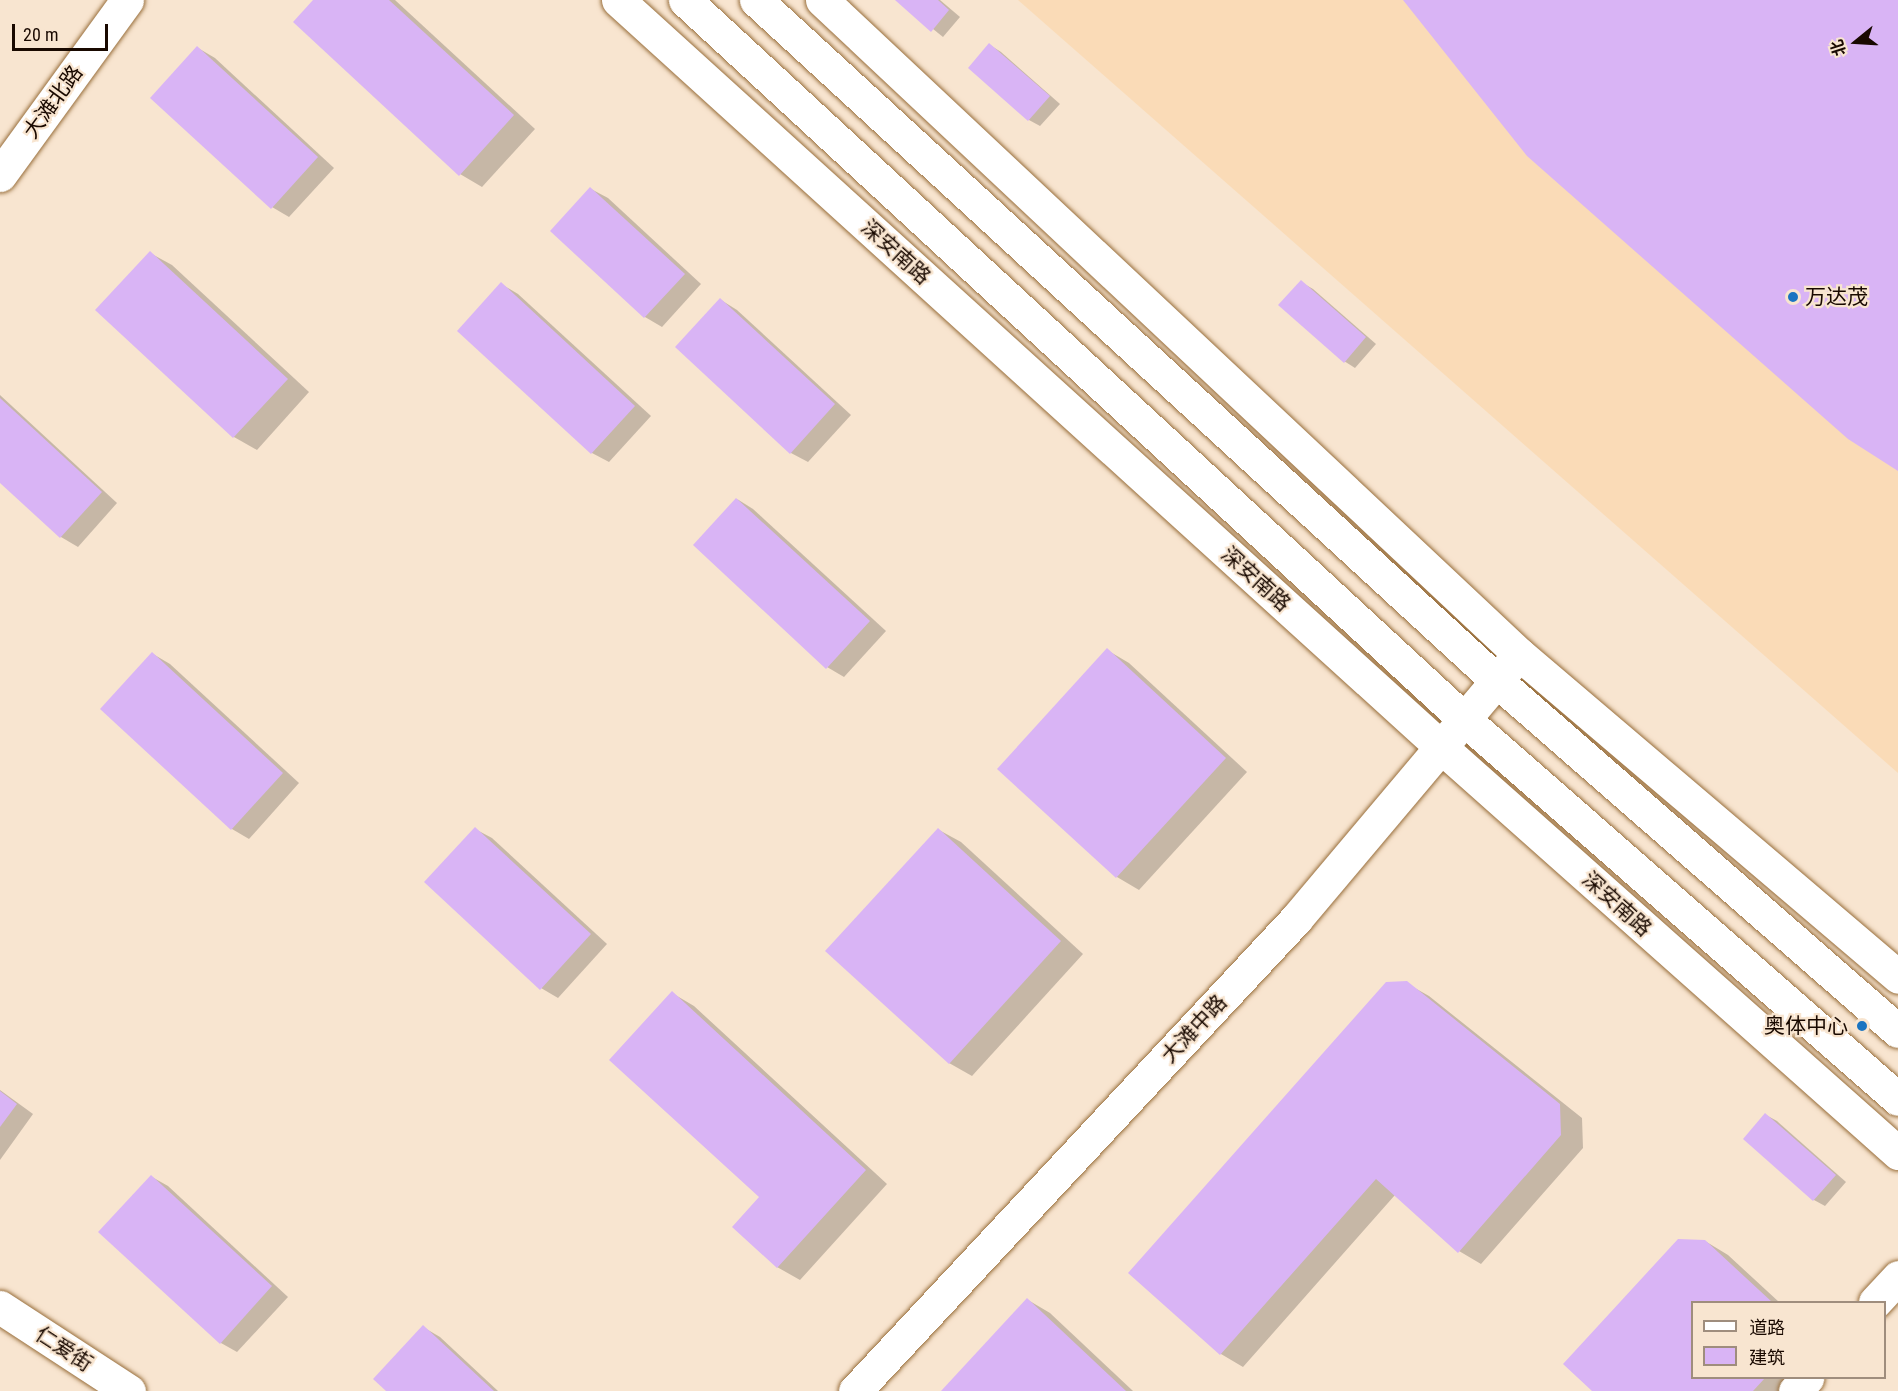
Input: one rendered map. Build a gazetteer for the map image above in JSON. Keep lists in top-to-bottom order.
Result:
{
  "streets": {
    "street": [
      "大滩北路",
      "深安南路",
      "大滩中路",
      "仁爱街"
    ]
  },
  "crossings": [
    ["深安南路", "大滩中路"]
  ],
  "places": ["万达茂", "奥体中心"],
  "legend": ["道路", "建筑"],
  "scale_bar": "20 m",
  "north": "left"
}
